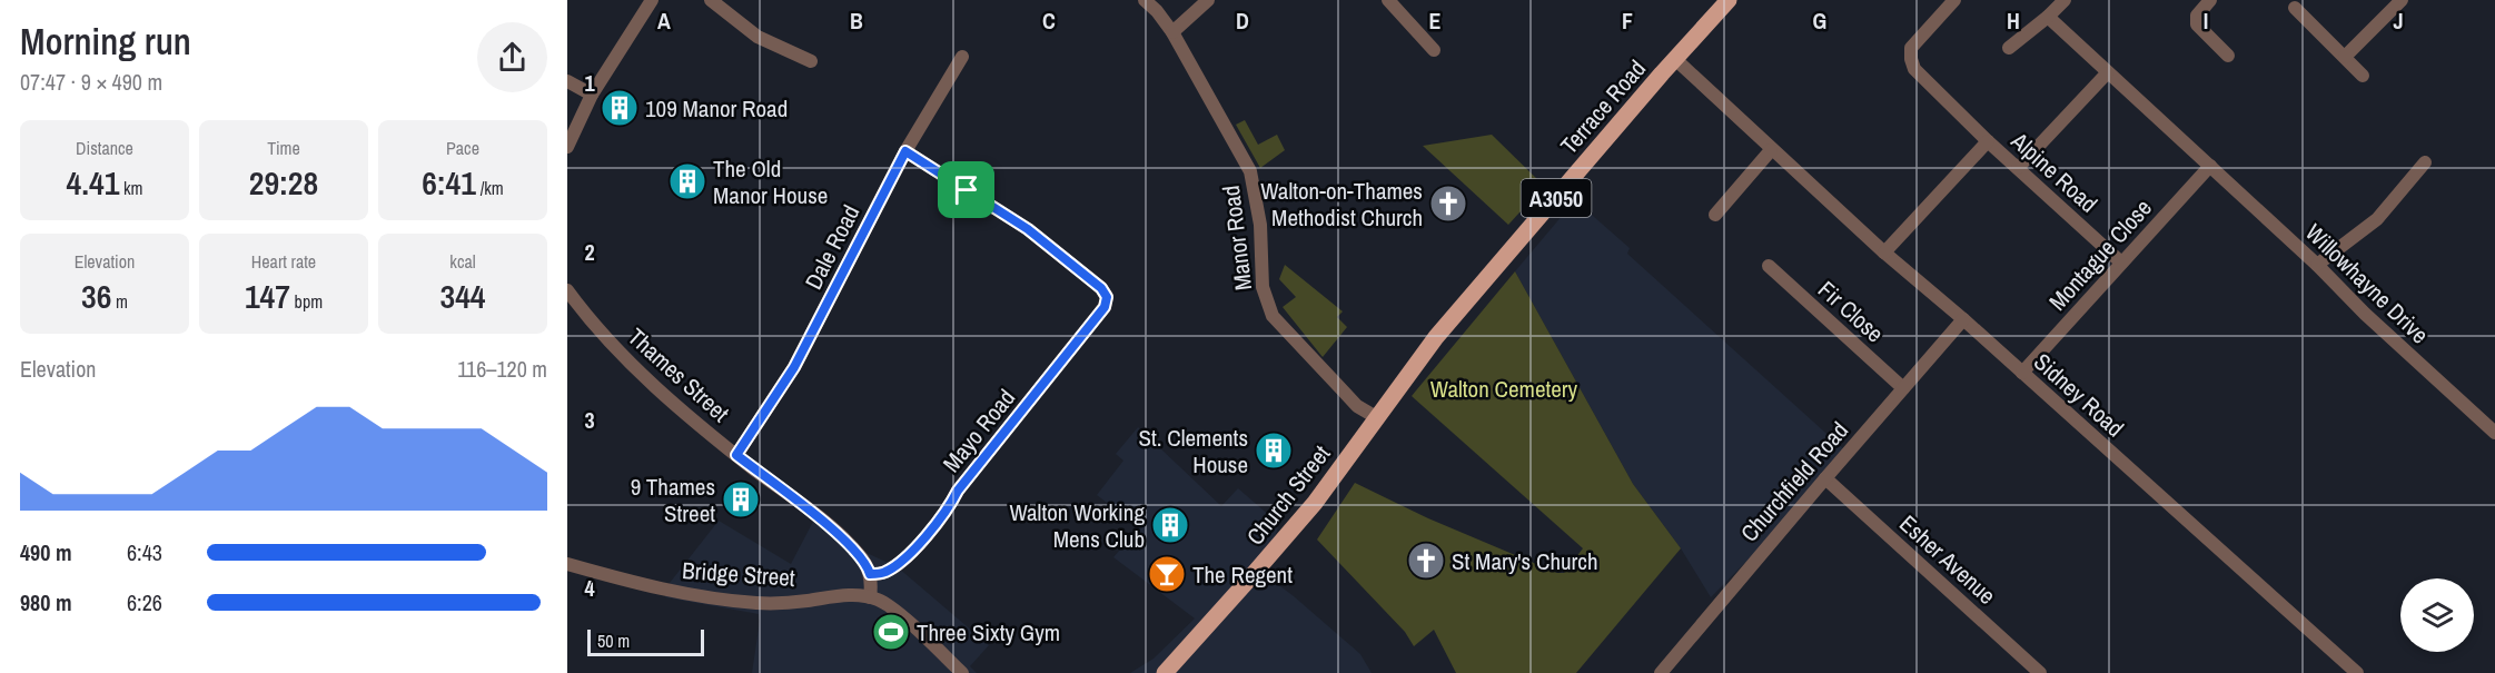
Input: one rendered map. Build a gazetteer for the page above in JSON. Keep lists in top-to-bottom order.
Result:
{
  "streets": {
    "main road": ["Terrace Road", "A3050", "Church Street"],
    "street": [
      "Alpine Road",
      "Manor Road",
      "Dale Road",
      "Montague Close",
      "Willowhayne Drive",
      "Fir Close",
      "Thames Street",
      "Sidney Road",
      "Mayo Road",
      "Churchfield Road",
      "Esher Avenue",
      "Bridge Street"
    ]
  },
  "crossings": [
    ["Terrace Road", "Sidney Road"],
    ["Terrace Road", "Church Street"],
    ["Alpine Road", "Montague Close"],
    ["Alpine Road", "Sidney Road"],
    ["Manor Road", "Church Street"],
    ["Dale Road", "Thames Street"],
    ["Dale Road", "Mayo Road"],
    ["Montague Close", "Willowhayne Drive"],
    ["Montague Close", "Sidney Road"],
    ["Fir Close", "Churchfield Road"],
    ["Thames Street", "Mayo Road"],
    ["Sidney Road", "Churchfield Road"],
    ["Churchfield Road", "Esher Avenue"]
  ],
  "parks": ["Walton Cemetery"],
  "places": {
    "building": [
      "109 Manor Road",
      "The Old Manor House",
      "St. Clements House",
      "9 Thames Street",
      "Walton Working Mens Club"
    ],
    "church": ["Walton-on-Thames Methodist Church", "St Mary's Church"],
    "bar": ["The Regent"],
    "sports": ["Three Sixty Gym"]
  },
  "scale_bar": "50 m",
  "page": {
    "heading": ["Morning run", "07:47 · 9 × 490 m"],
    "stats": [
      ["Distance", "4.41 km"],
      ["Time", "29:28"],
      ["Pace", "6:41 /km"],
      ["Elevation", "36 m"],
      ["Heart rate", "147 bpm"],
      ["kcal", "344"]
    ],
    "chart": ["Elevation", "116–120 m"],
    "list": [
      {
        "name": "490 m",
        "note": "6:43"
      },
      {
        "name": "980 m",
        "note": "6:26"
      }
    ],
    "scale": "50 m"
  },
  "grid": {
    "columns": [
      "A",
      "B",
      "C",
      "D",
      "E",
      "F",
      "G",
      "H",
      "I",
      "J"
    ],
    "rows": [
      "1",
      "2",
      "3",
      "4"
    ]
  }
}
